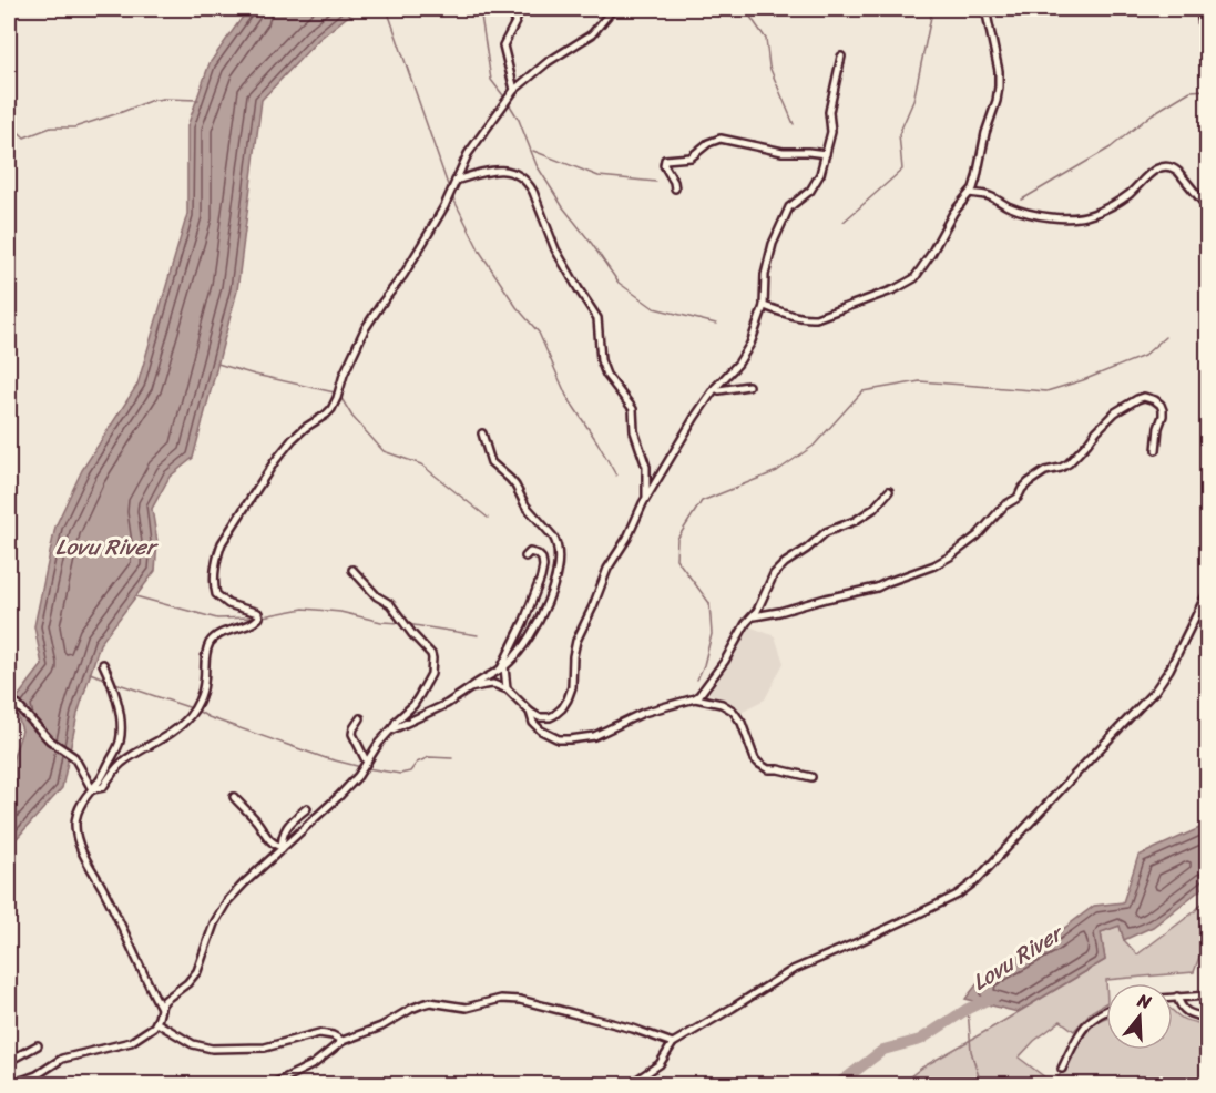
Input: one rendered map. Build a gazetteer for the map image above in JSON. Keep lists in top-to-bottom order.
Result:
{
  "water": ["Lovu River"],
  "north": "top"
}
